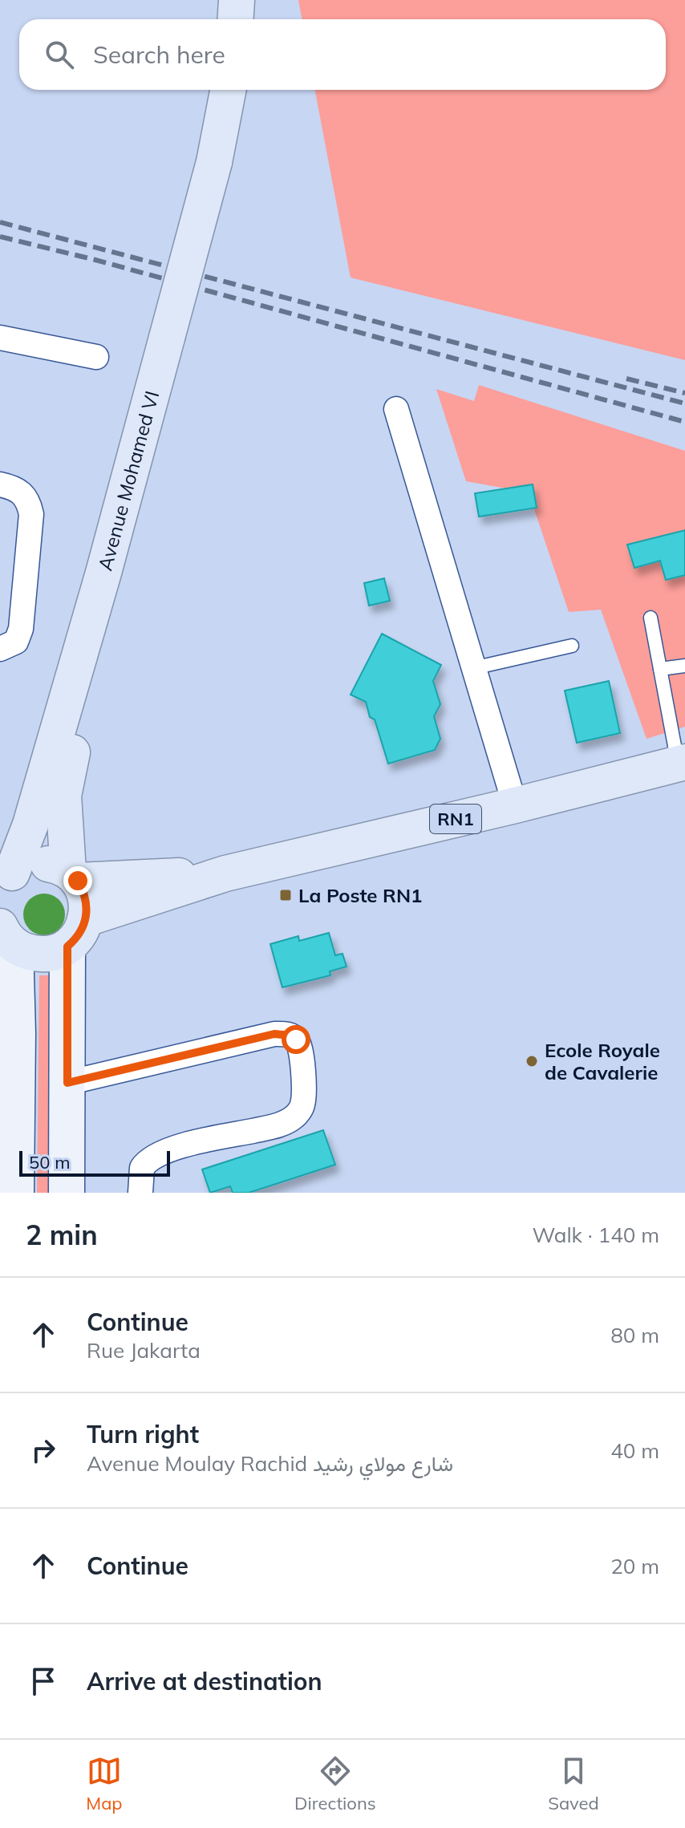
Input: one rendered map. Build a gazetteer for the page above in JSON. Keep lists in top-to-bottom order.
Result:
{
  "streets": {
    "main road": ["Avenue Mohamed VI", "RN1"]
  },
  "crossings": [
    ["Avenue Mohamed VI", "RN1"]
  ],
  "places": {
    "transit": ["La Poste RN1"],
    "other": ["Ecole Royale de Cavalerie"]
  },
  "scale_bar": "50 m",
  "page": {
    "search": "Search here",
    "scale": "50 m",
    "heading": ["2 min", "Walk · 140 m"],
    "list": [
      ["Continue", "Rue Jakarta", "80 m"],
      ["Turn right", "Avenue Moulay Rachid شارع مولاي رشيد", "40 m"],
      ["Continue", "20 m"],
      "Arrive at destination"
    ],
    "nav": ["Map", "Directions", "Saved"]
  }
}
